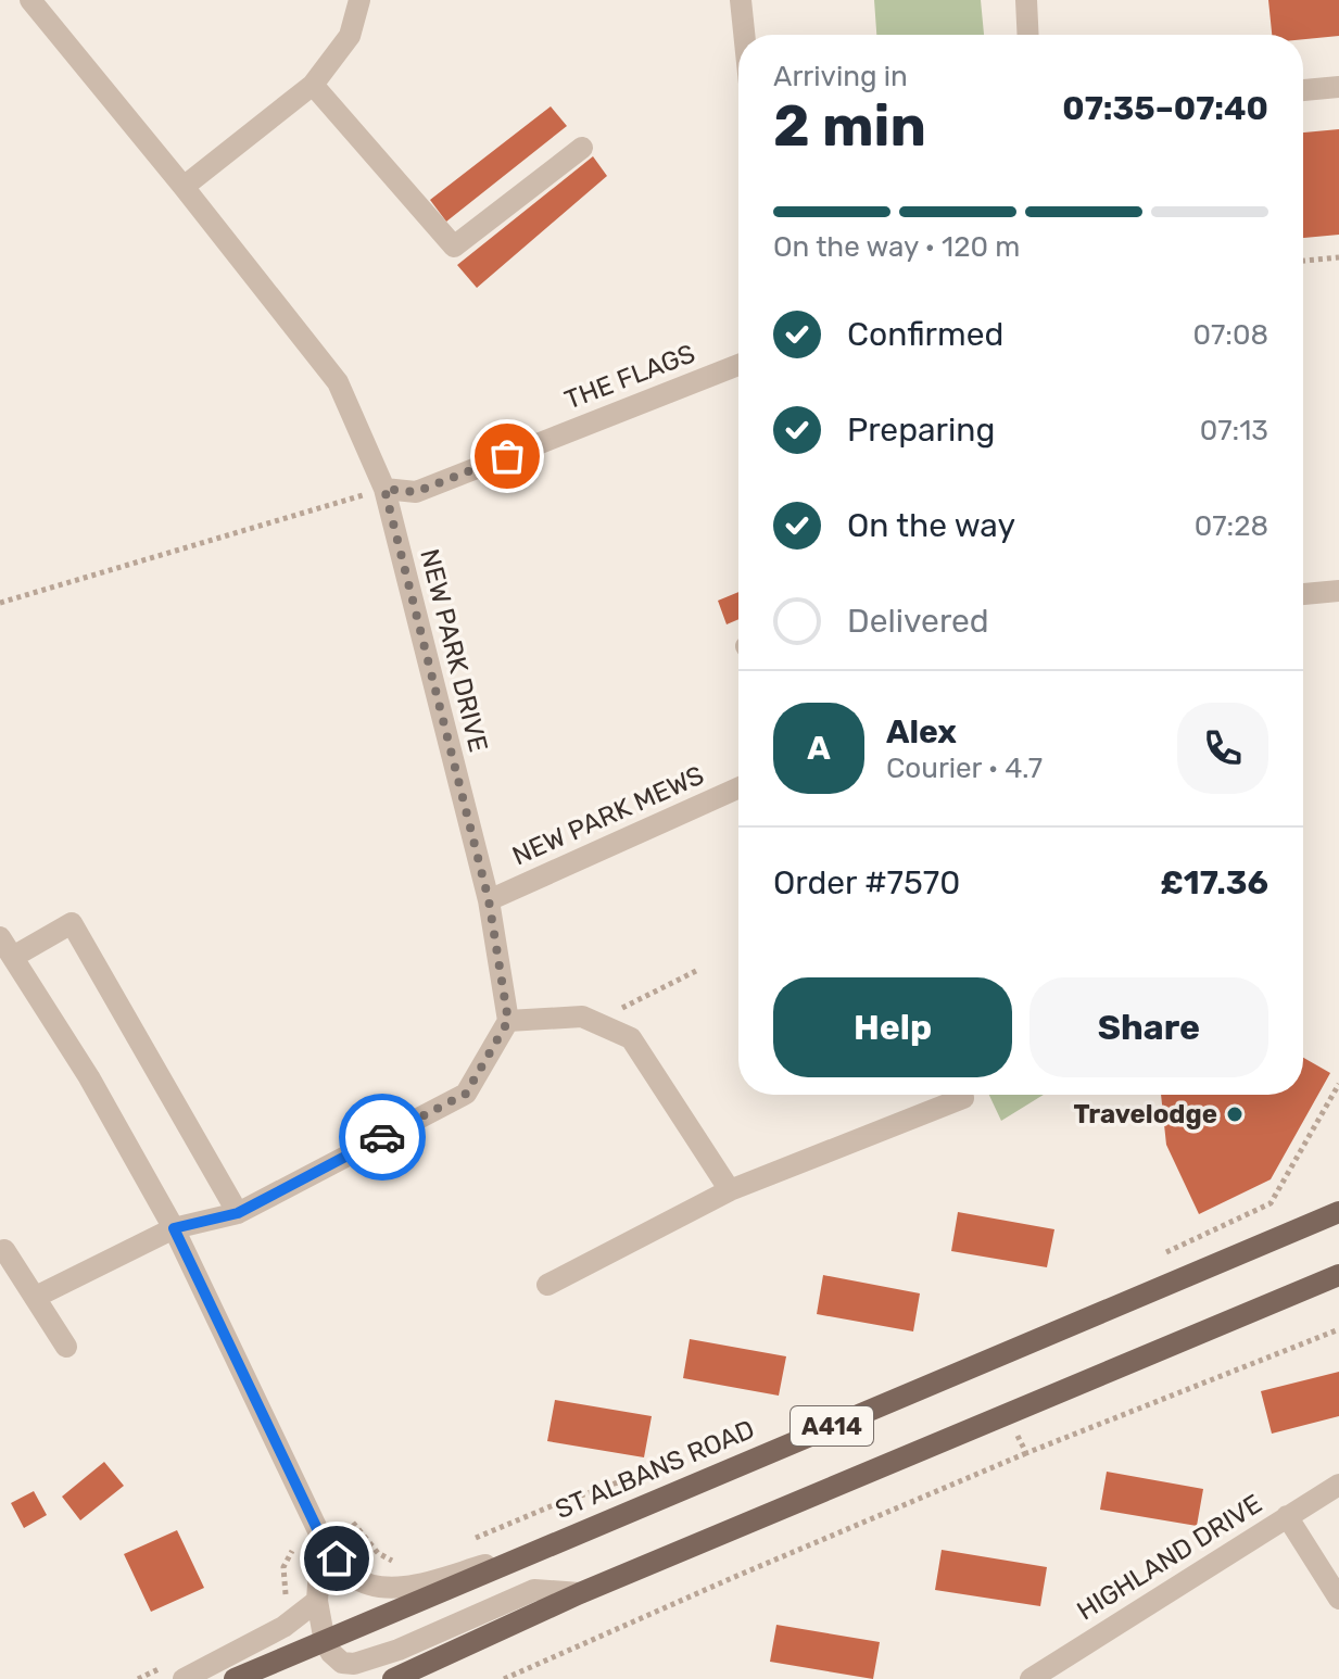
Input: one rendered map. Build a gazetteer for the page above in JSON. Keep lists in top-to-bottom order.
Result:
{
  "streets": {
    "main road": ["A414", "ST ALBANS ROAD"],
    "street": [
      "THE FLAGS",
      "NEW PARK DRIVE",
      "NEW PARK MEWS",
      "HIGHLAND DRIVE"
    ]
  },
  "crossings": [
    ["THE FLAGS", "NEW PARK DRIVE"],
    ["NEW PARK DRIVE", "NEW PARK MEWS"]
  ],
  "places": ["Travelodge"],
  "page": {
    "heading": ["2 min", "Arriving in", "07:35–07:40"],
    "panel": [
      "Alex",
      "Courier · 4.7",
      "Order #7570",
      "£17.36"
    ],
    "bar": "On the way · 120 m",
    "list": [
      ["Confirmed", "07:08"],
      ["Preparing", "07:13"],
      ["On the way", "07:28"],
      "Delivered"
    ],
    "round": "A",
    "buttons": ["Help", "Share"]
  }
}
